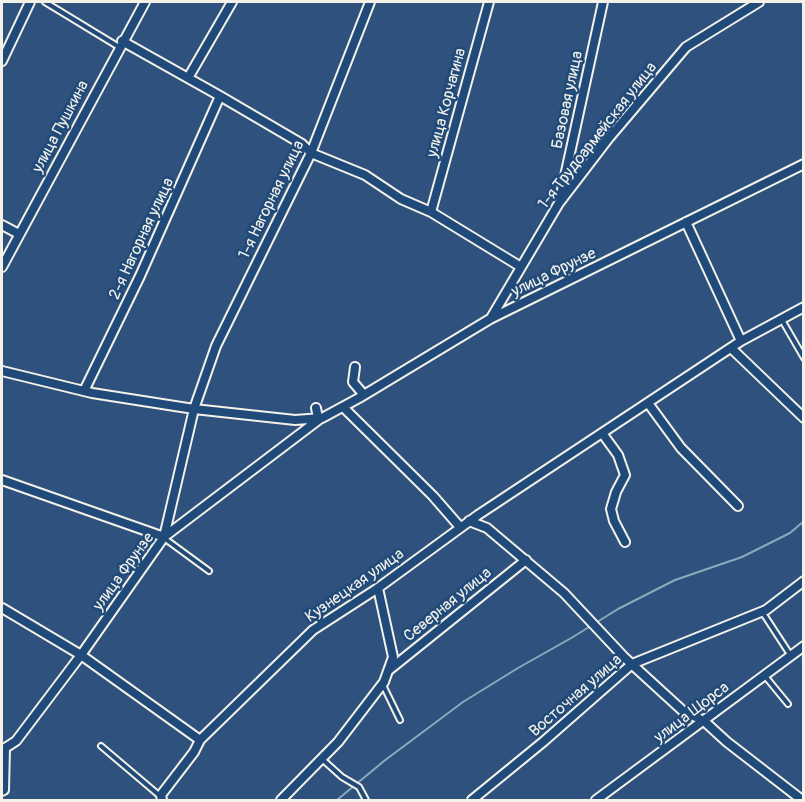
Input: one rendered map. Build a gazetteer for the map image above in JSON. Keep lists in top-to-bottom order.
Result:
{
  "streets": {
    "street": [
      "Базовая улица",
      "улица Корчагина",
      "улица Пушкина",
      "1-я Трудоармейская улица",
      "1-я Нагорная улица",
      "2-я Нагорная улица",
      "улица Фрунзе",
      "Кузнецкая улица",
      "Северная улица",
      "Восточная улица",
      "улица Щорса"
    ]
  },
  "crossings": [
    ["Базовая улица", "1-я Трудоармейская улица"],
    ["1-я Трудоармейская улица", "улица Фрунзе"],
    ["1-я Нагорная улица", "улица Фрунзе"],
    ["2-я Нагорная улица", "улица Фрунзе"],
    ["Кузнецкая улица", "Северная улица"]
  ]
}
